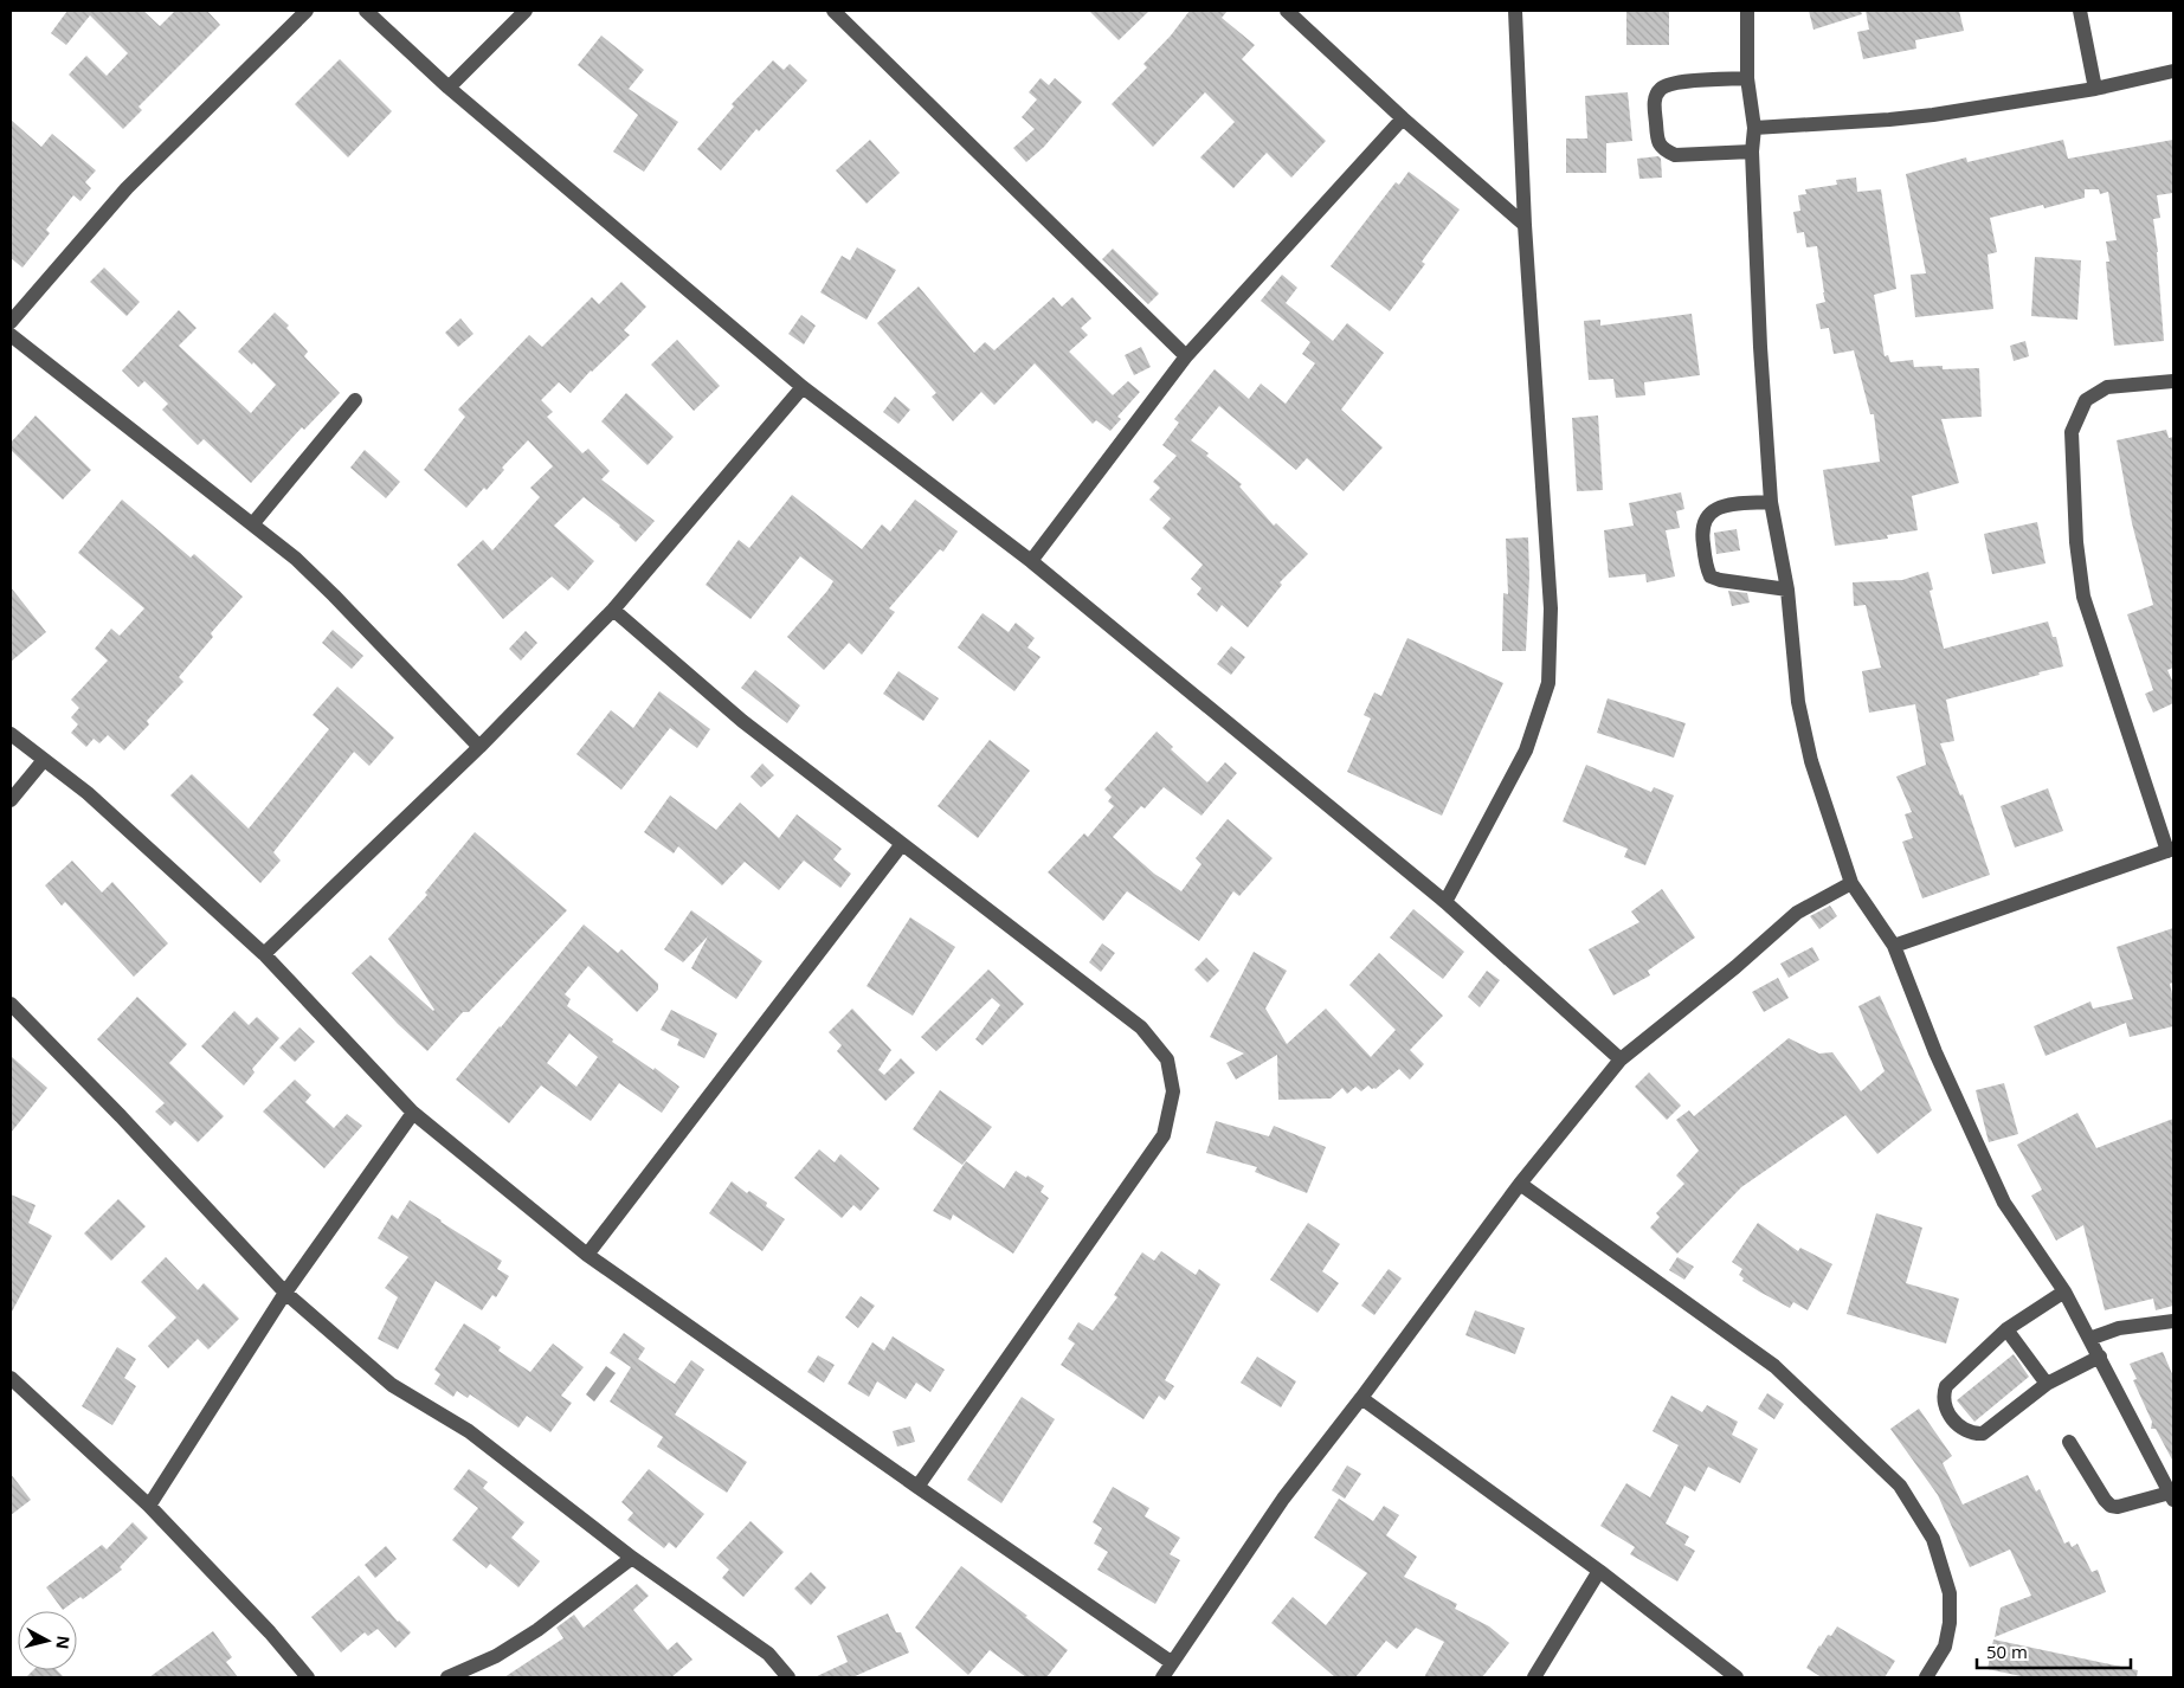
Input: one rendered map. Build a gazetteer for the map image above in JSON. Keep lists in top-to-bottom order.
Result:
{
  "scale_bar": "50 m",
  "north": "right"
}
